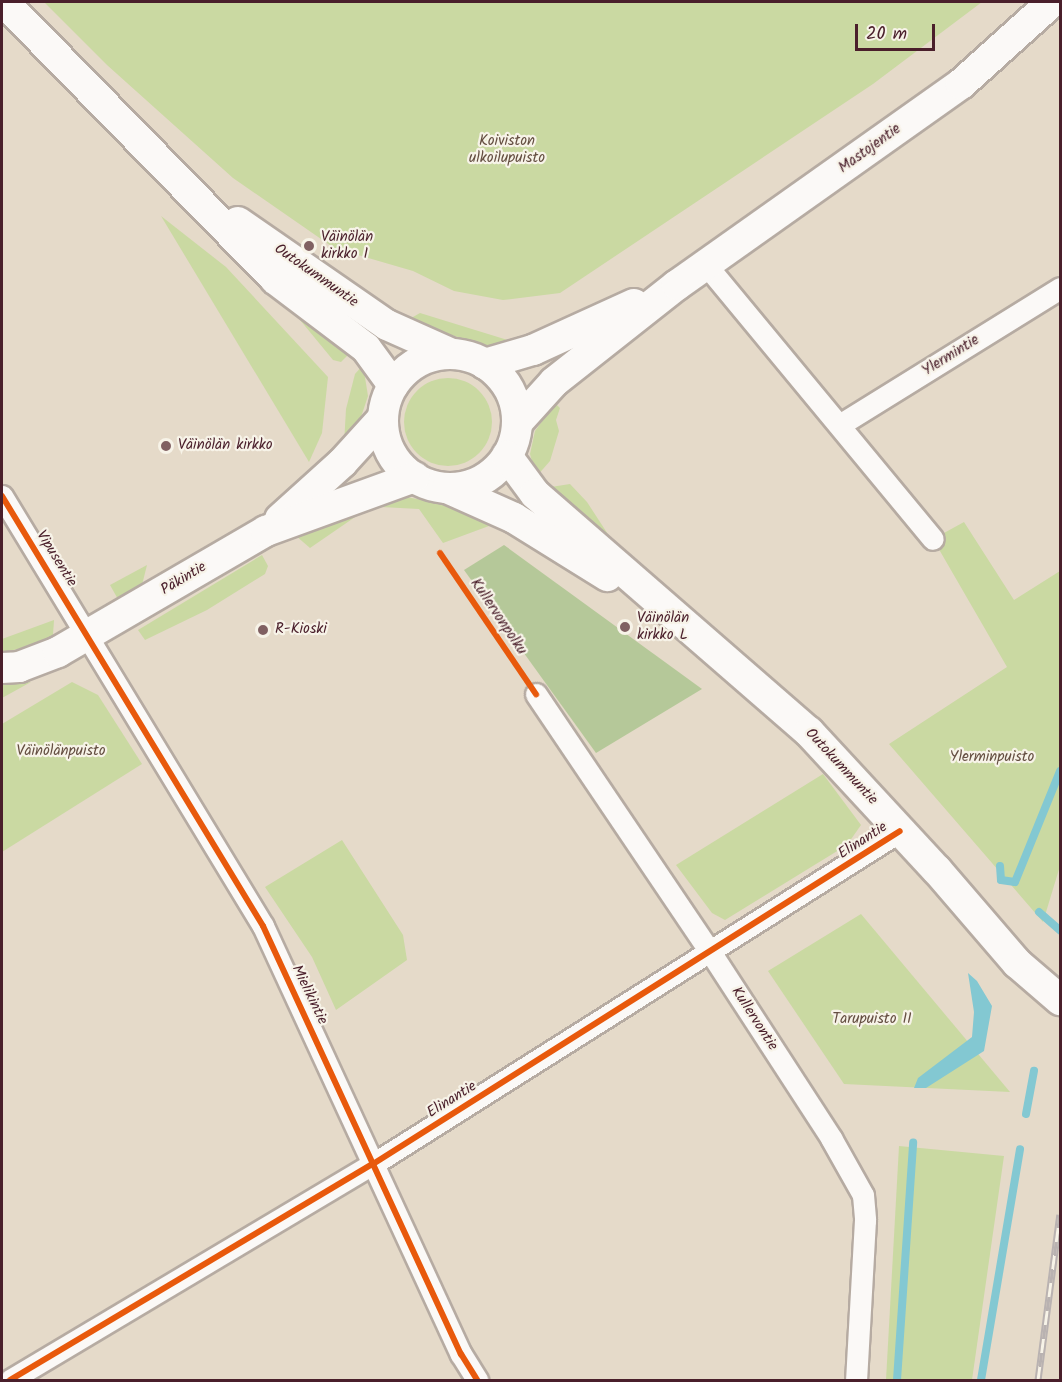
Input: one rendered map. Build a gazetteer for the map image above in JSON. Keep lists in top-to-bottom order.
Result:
{
  "streets": {
    "main road": ["Mastojentie", "Outokummuntie", "Päkintie"],
    "street": [
      "Ylermintie",
      "Vipusentie",
      "Elinantie",
      "Mielikintie",
      "Kullervontie"
    ],
    "cycle path": ["Kullervonpolku"]
  },
  "crossings": [
    ["Mastojentie", "Outokummuntie"],
    ["Mastojentie", "Päkintie"],
    ["Outokummuntie", "Päkintie"],
    ["Outokummuntie", "Elinantie"],
    ["Vipusentie", "Päkintie"],
    ["Vipusentie", "Mielikintie"],
    ["Päkintie", "Mielikintie"],
    ["Elinantie", "Mielikintie"],
    ["Elinantie", "Kullervontie"]
  ],
  "parks": [
    "Koiviston ulkoilupuisto",
    "Väinölänpuisto",
    "Ylerminpuisto",
    "Tarupuisto II"
  ],
  "places": [
    "Väinölän kirkko I",
    "Väinölän kirkko",
    "Väinölän kirkko L",
    "R-Kioski"
  ],
  "scale_bar": "20 m"
}
